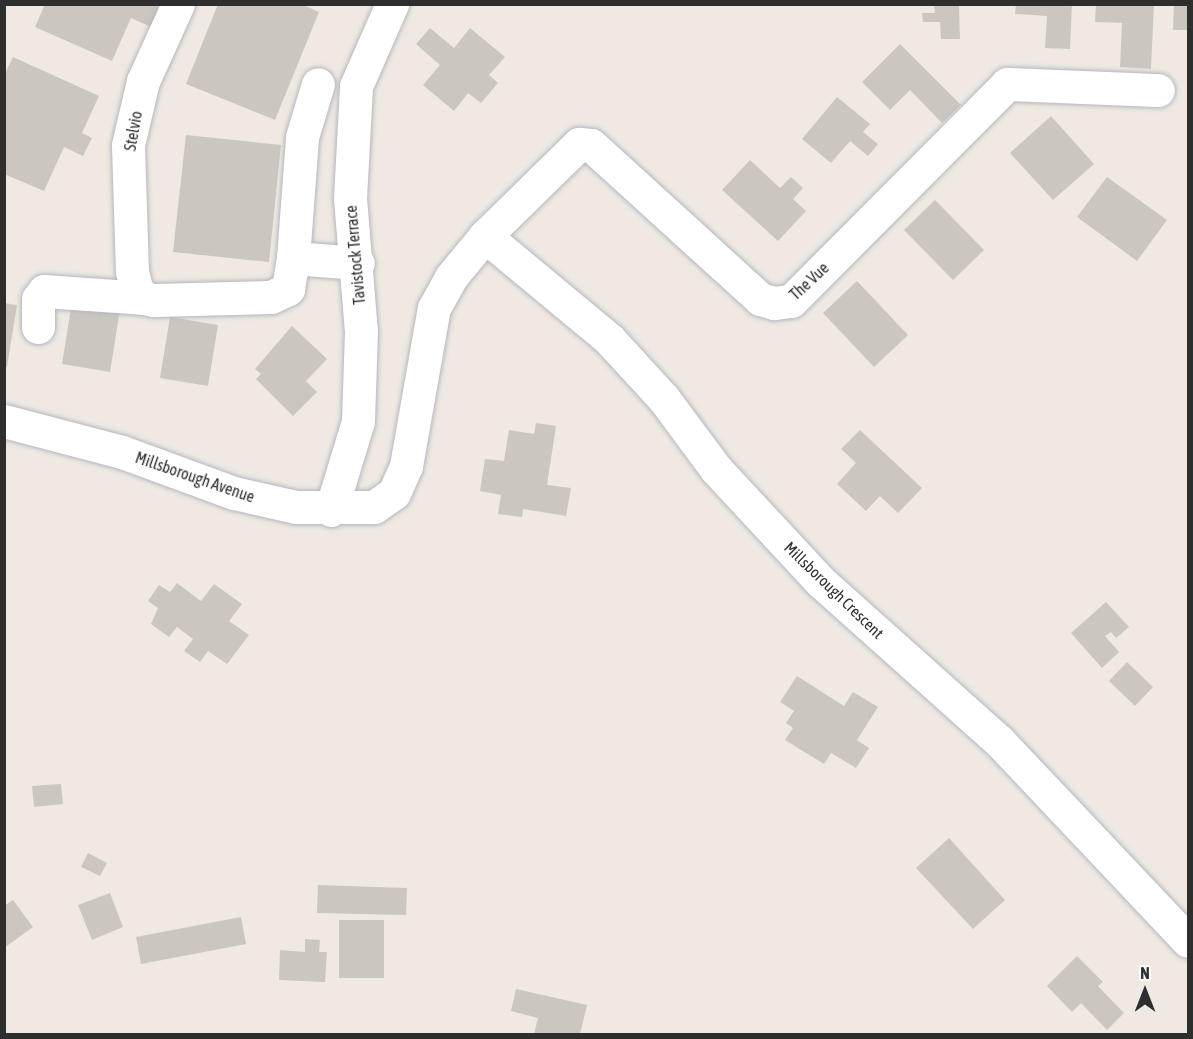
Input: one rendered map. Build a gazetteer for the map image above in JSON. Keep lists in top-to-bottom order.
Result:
{
  "streets": {
    "street": [
      "Stelvio",
      "Tavistock Terrace",
      "The Vue",
      "Millsborough Avenue",
      "Millsborough Crescent"
    ]
  },
  "crossings": [
    ["Tavistock Terrace", "Millsborough Avenue"],
    ["The Vue", "Millsborough Avenue"],
    ["The Vue", "Millsborough Crescent"],
    ["Millsborough Avenue", "Millsborough Crescent"]
  ],
  "north": "top"
}
